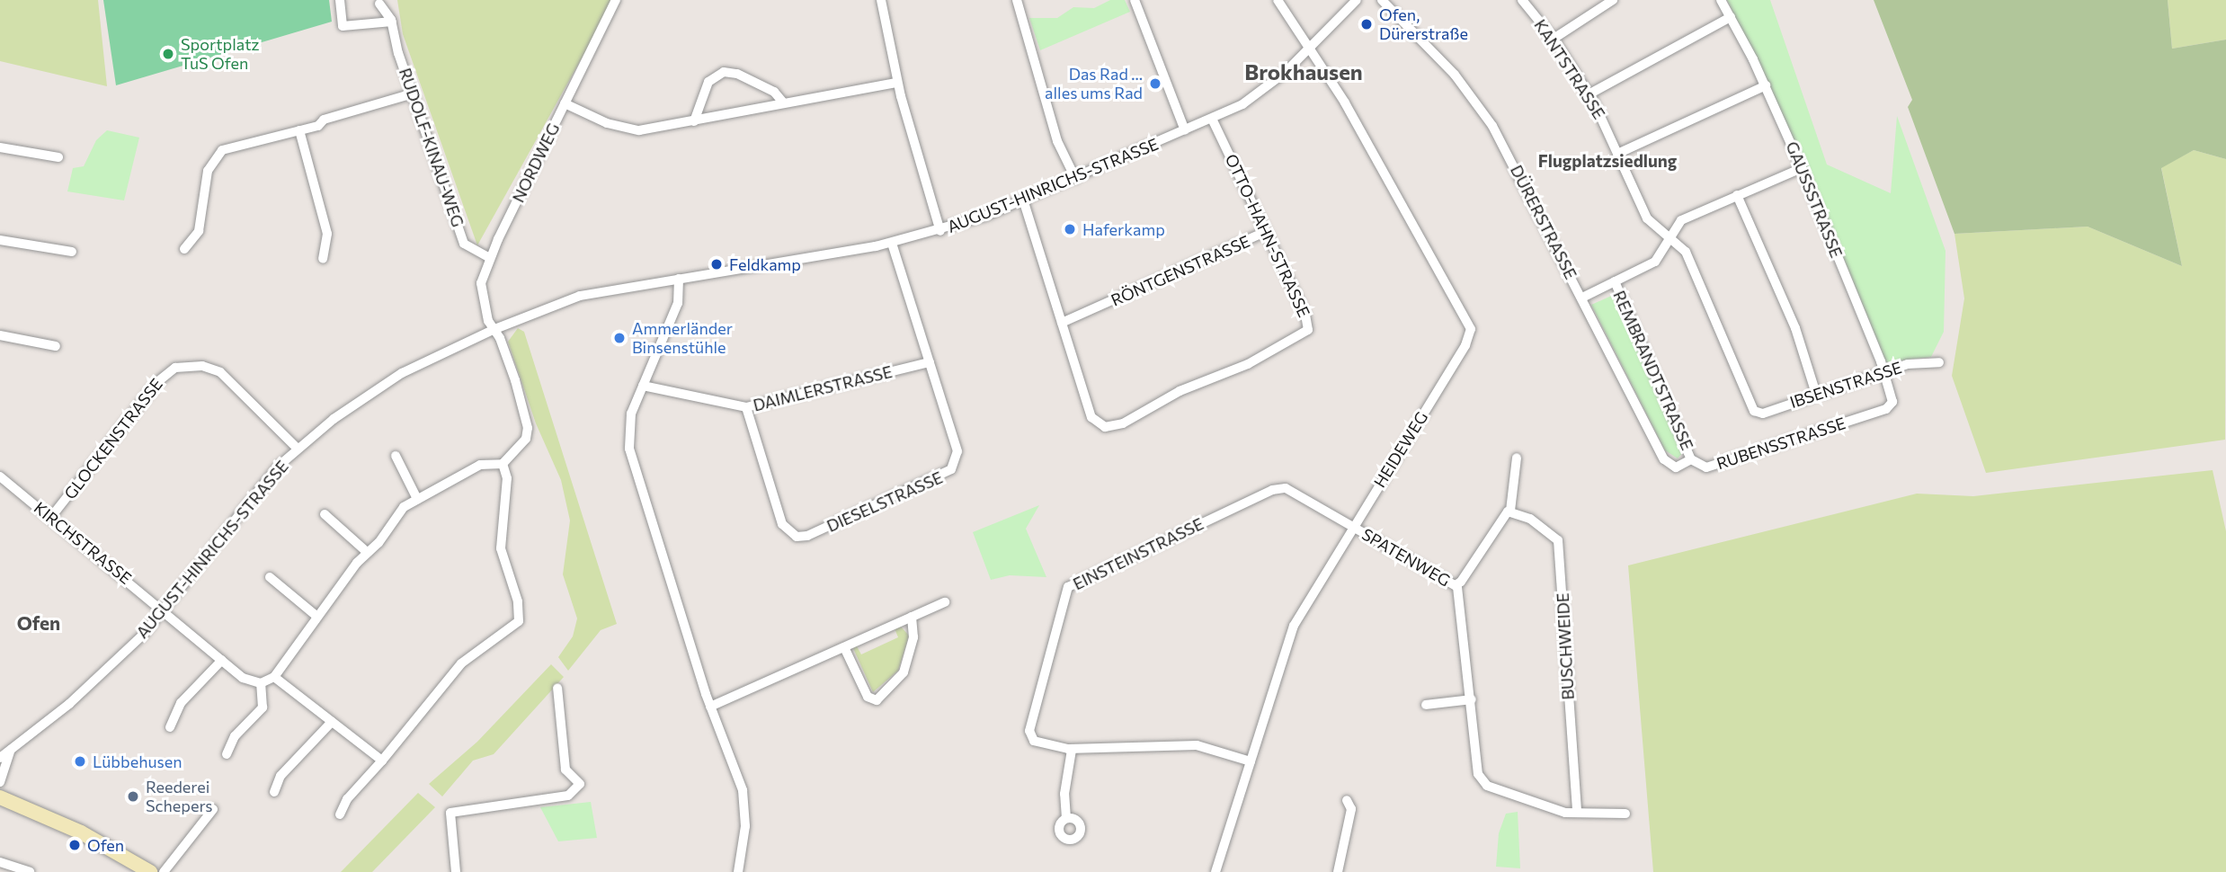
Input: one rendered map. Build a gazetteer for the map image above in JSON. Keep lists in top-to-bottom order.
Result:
{
  "streets": {
    "street": [
      "KANTSTRASSE",
      "RUDOLF-KINAU-WEG",
      "NORDWEG",
      "AUGUST-HINRICHS-STRASSE",
      "GAUSSSTRASSE",
      "DÜRERSTRASSE",
      "OTTO-HAHN-STRASSE",
      "RÖNTGENSTRASSE",
      "REMBRANDTSTRASSE",
      "IBSENSTRASSE",
      "DAIMLERSTRASSE",
      "GLOCKENSTRASSE",
      "RUBENSSTRASSE",
      "HEIDEWEG",
      "DIESELSTRASSE",
      "KIRCHSTRASSE",
      "EINSTEINSTRASSE",
      "SPATENWEG",
      "BUSCHWEIDE"
    ]
  },
  "crossings": [
    ["KANTSTRASSE", "IBSENSTRASSE"],
    ["RUDOLF-KINAU-WEG", "NORDWEG"],
    ["NORDWEG", "AUGUST-HINRICHS-STRASSE"],
    ["AUGUST-HINRICHS-STRASSE", "OTTO-HAHN-STRASSE"],
    ["AUGUST-HINRICHS-STRASSE", "GLOCKENSTRASSE"],
    ["AUGUST-HINRICHS-STRASSE", "HEIDEWEG"],
    ["AUGUST-HINRICHS-STRASSE", "DIESELSTRASSE"],
    ["AUGUST-HINRICHS-STRASSE", "KIRCHSTRASSE"],
    ["GAUSSSTRASSE", "IBSENSTRASSE"],
    ["GAUSSSTRASSE", "RUBENSSTRASSE"],
    ["DÜRERSTRASSE", "REMBRANDTSTRASSE"],
    ["DÜRERSTRASSE", "RUBENSSTRASSE"],
    ["OTTO-HAHN-STRASSE", "RÖNTGENSTRASSE"],
    ["REMBRANDTSTRASSE", "RUBENSSTRASSE"],
    ["DAIMLERSTRASSE", "DIESELSTRASSE"],
    ["GLOCKENSTRASSE", "KIRCHSTRASSE"],
    ["HEIDEWEG", "EINSTEINSTRASSE"],
    ["HEIDEWEG", "SPATENWEG"],
    ["EINSTEINSTRASSE", "SPATENWEG"],
    ["SPATENWEG", "BUSCHWEIDE"]
  ],
  "districts": ["Brokhausen", "Flugplatzsiedlung", "Ofen"],
  "places": [
    "Ofen, Dürerstraße",
    "Sportplatz TuS Ofen",
    "Das Rad ... alles ums Rad",
    "Haferkamp",
    "Feldkamp",
    "Ammerländer Binsenstühle",
    "Lübbehusen",
    "Reederei Schepers",
    "Ofen"
  ]
}
